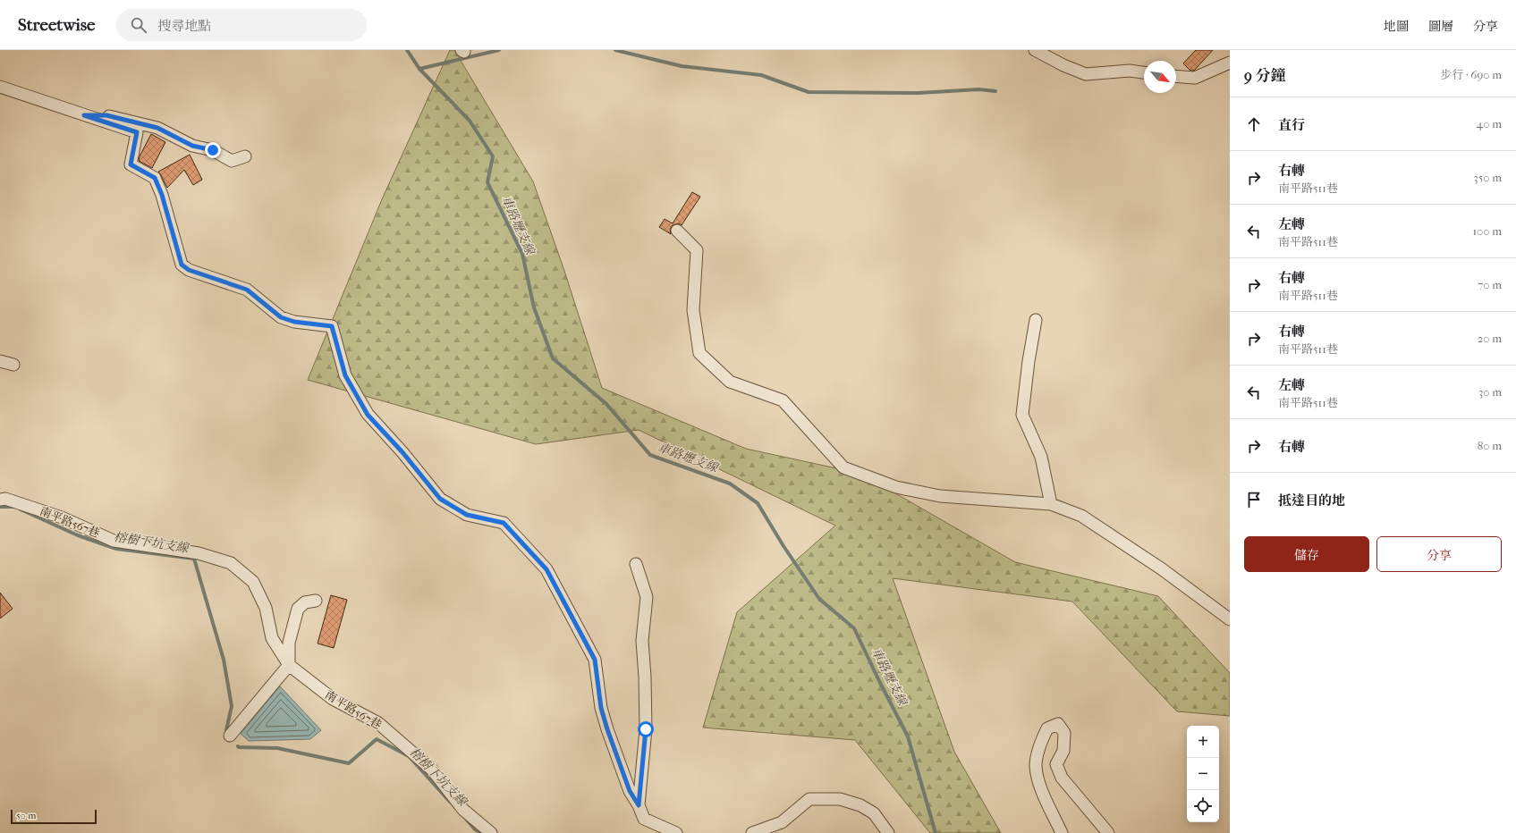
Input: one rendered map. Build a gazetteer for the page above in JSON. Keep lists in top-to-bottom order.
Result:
{
  "streets": {
    "lane": ["南平路567巷"]
  },
  "water": ["車路壢支線", "榕樹下坑支線"],
  "scale_bar": "50 m",
  "north": "bottom right",
  "page": {
    "header": "Streetwise",
    "search": "搜尋地點",
    "nav": ["地圖", "圖層", "分享"],
    "heading": ["9 分鐘", "步行 · 690 m"],
    "list": [
      ["直行", "40 m"],
      ["右轉", "南平路511巷", "350 m"],
      ["左轉", "南平路511巷", "100 m"],
      ["右轉", "南平路511巷", "70 m"],
      ["右轉", "南平路511巷", "20 m"],
      ["左轉", "南平路511巷", "30 m"],
      ["右轉", "80 m"],
      "抵達目的地"
    ],
    "buttons": ["儲存", "分享"],
    "map_buttons": ["+", "−"],
    "scale": "50 m"
  }
}
